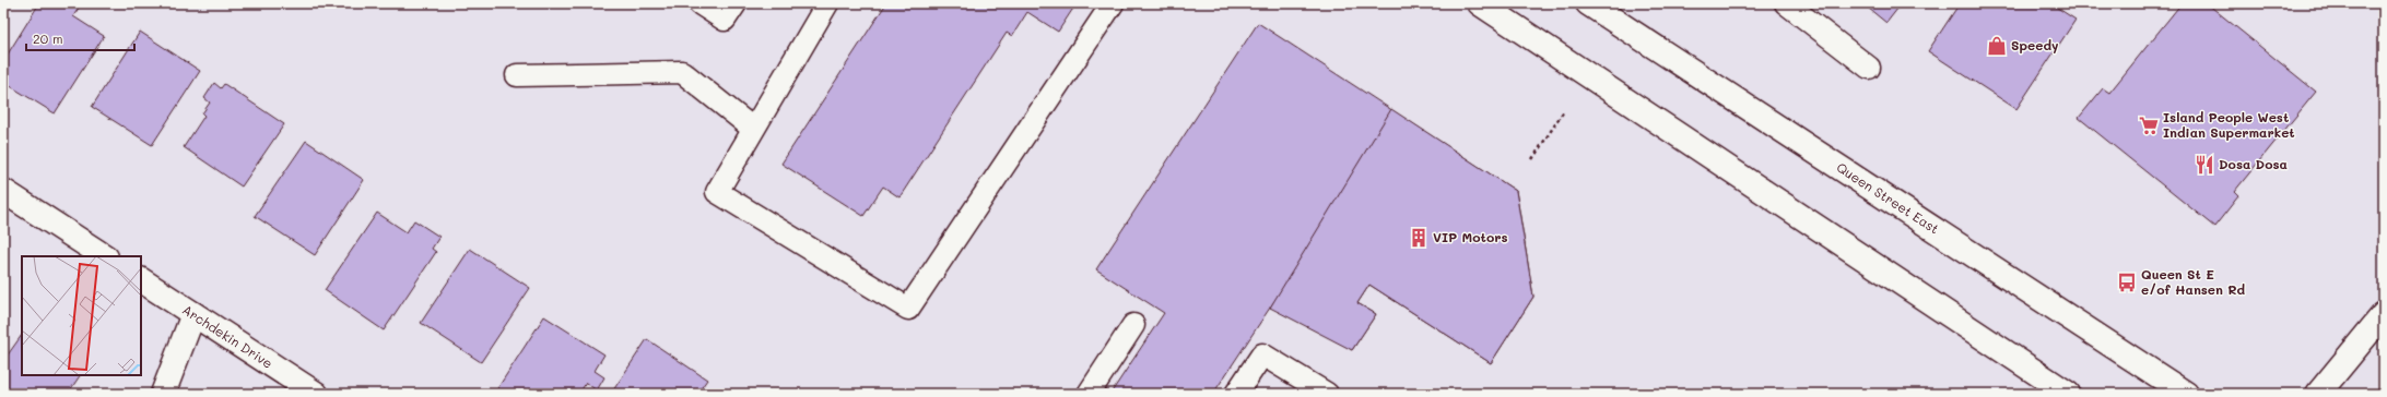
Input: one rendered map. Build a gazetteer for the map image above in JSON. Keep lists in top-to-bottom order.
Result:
{
  "streets": {
    "main road": ["Queen Street East", "Archdekin Drive"]
  },
  "places": {
    "shop": ["Speedy"],
    "supermarket": ["Island People West Indian Supermarket"],
    "restaurant": ["Dosa Dosa"],
    "building": ["VIP Motors"],
    "bus stop": ["Queen St E e/of Hansen Rd"]
  },
  "scale_bar": "20 m"
}
